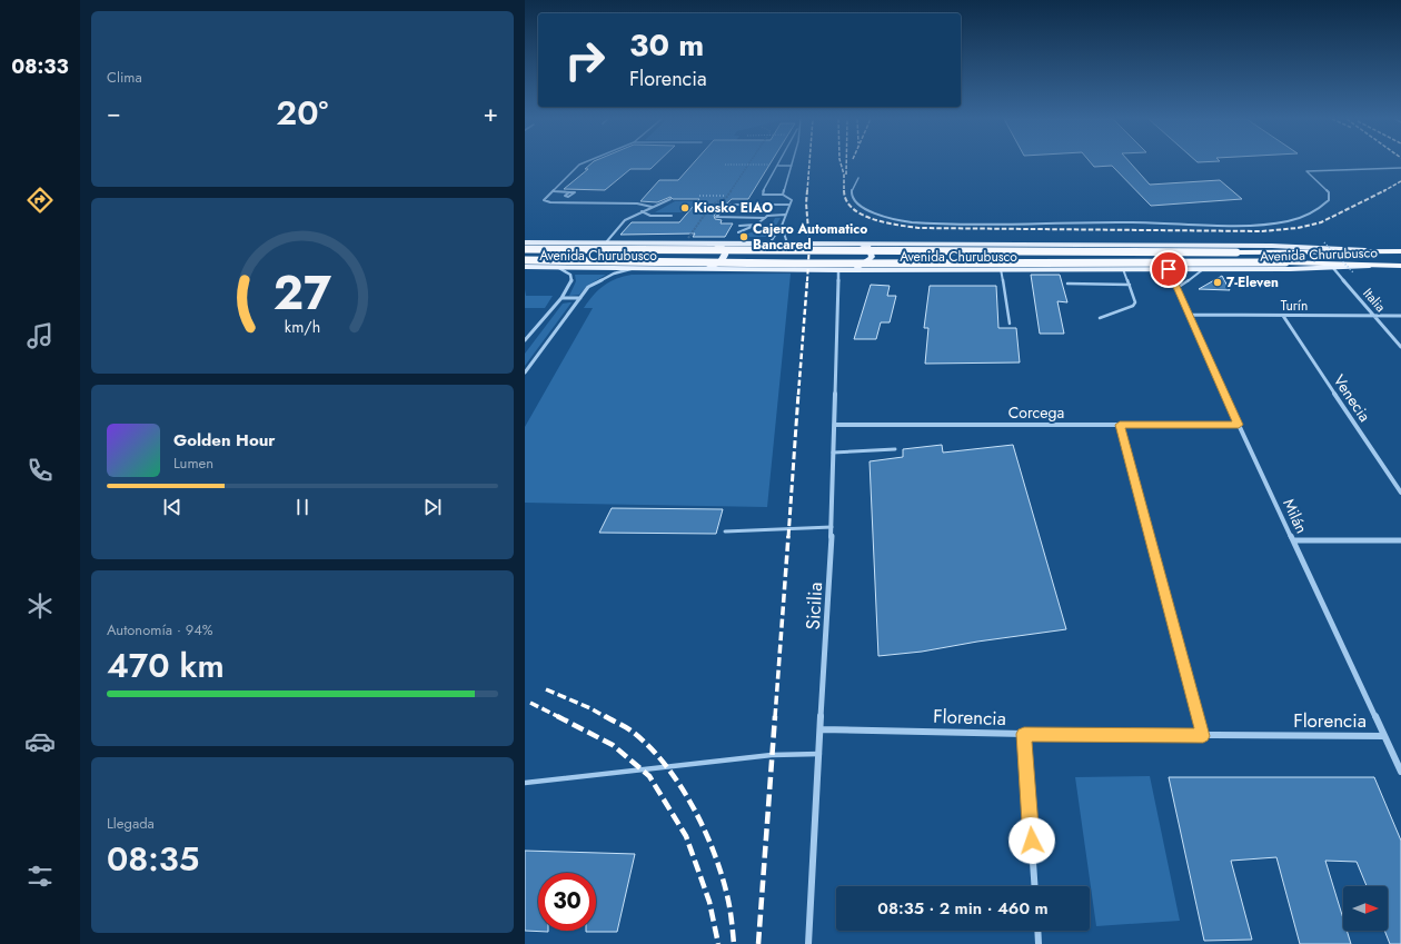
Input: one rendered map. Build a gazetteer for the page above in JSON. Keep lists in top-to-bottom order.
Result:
{
  "streets": {
    "highway": ["Avenida Churubusco"],
    "street": [
      "Italia",
      "Turín",
      "Venecia",
      "Corcega",
      "Milán",
      "Sicilia",
      "Florencia"
    ]
  },
  "crossings": [
    ["Avenida Churubusco", "Italia"],
    ["Avenida Churubusco", "Milán"],
    ["Avenida Churubusco", "Sicilia"],
    ["Italia", "Turín"],
    ["Turín", "Venecia"],
    ["Turín", "Milán"],
    ["Corcega", "Milán"],
    ["Corcega", "Sicilia"],
    ["Milán", "Florencia"],
    ["Sicilia", "Florencia"]
  ],
  "places": ["Kiosko EIAO", "Cajero Automatico Bancared", "7-Eleven"],
  "north": "right",
  "page": {
    "tabs": "08:33",
    "tile": [
      "Clima",
      ["Autonomía · 94%", "470 km"],
      ["Llegada", "08:35"]
    ],
    "turn": ["30 m", "Florencia"],
    "heat": ["−", "20°", "+"],
    "song": ["Golden Hour", "Lumen"],
    "limit": "30",
    "trip": "08:35 · 2 min · 460 m",
    "gauge": ["27", "km/h"]
  }
}
